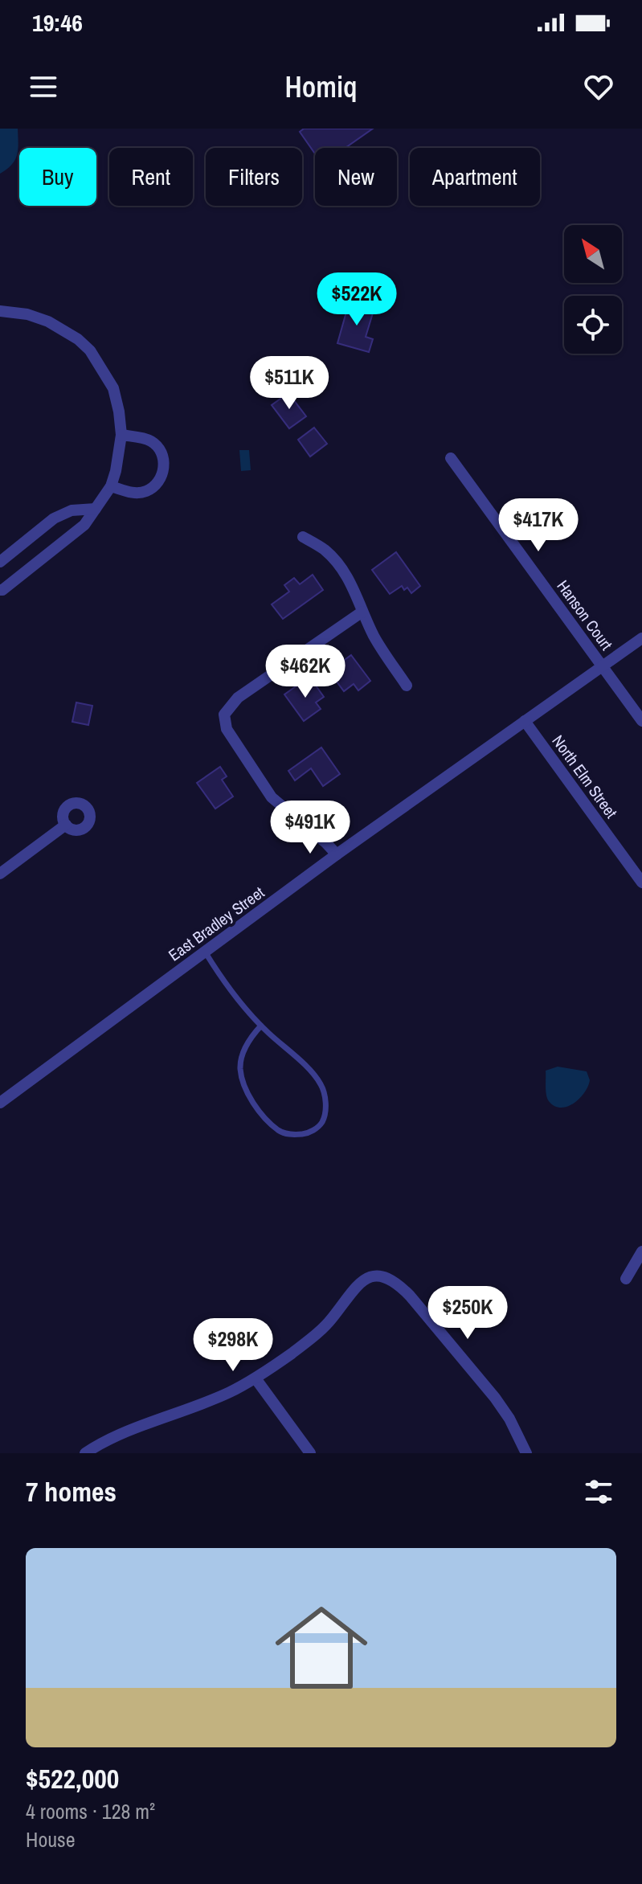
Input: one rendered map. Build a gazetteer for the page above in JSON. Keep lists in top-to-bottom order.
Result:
{
  "streets": {
    "street": ["Hanson Court", "North Elm Street", "East Bradley Street"]
  },
  "crossings": [
    ["Hanson Court", "East Bradley Street"],
    ["North Elm Street", "East Bradley Street"]
  ],
  "north": "top left",
  "page": {
    "status": "19:46",
    "header": "Homiq",
    "chip": [
      "Buy",
      "Rent",
      "Filters",
      "New",
      "Apartment"
    ],
    "price": [
      "$522K",
      "$511K",
      "$417K",
      "$462K",
      "$491K",
      "$250K",
      "$298K"
    ],
    "heading": "7 homes",
    "list": [
      {
        "name": "$522,000",
        "note": "4 rooms · 128 m² · House"
      }
    ]
  }
}
